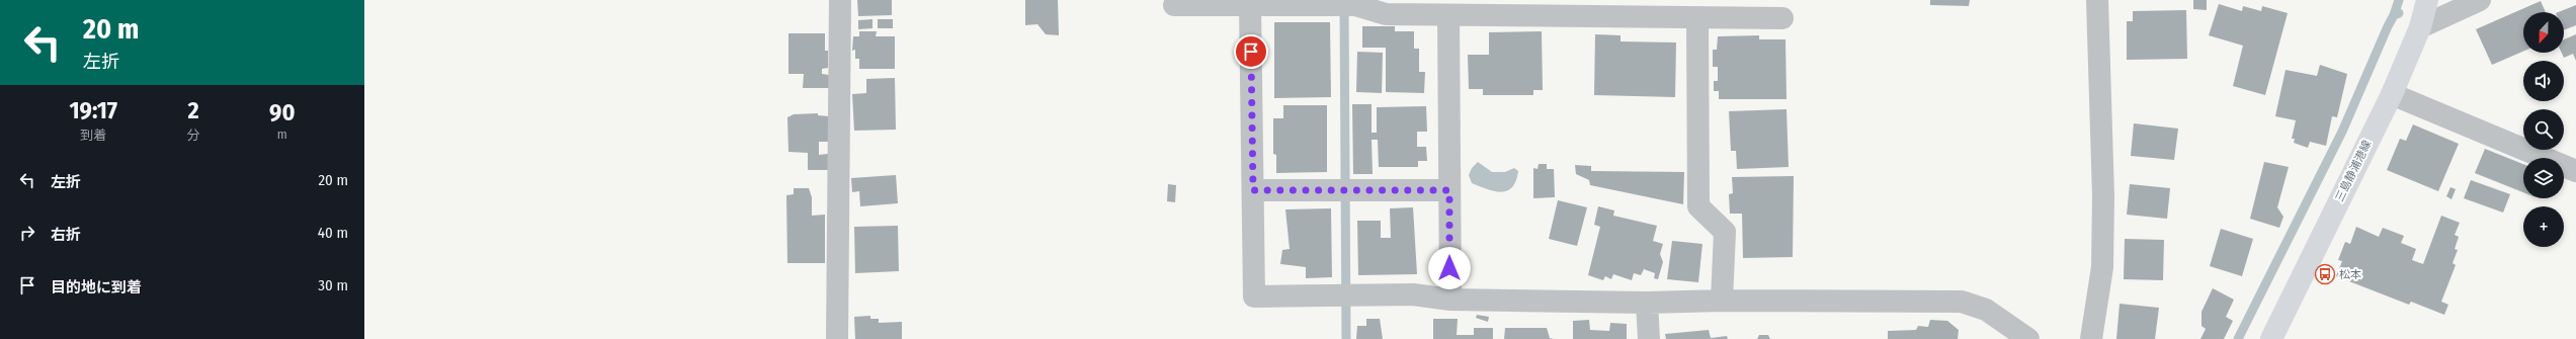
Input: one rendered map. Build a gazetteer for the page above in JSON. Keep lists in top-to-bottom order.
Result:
{
  "streets": {
    "main road": ["三島静浦港線"]
  },
  "places": {
    "bus stop": ["松本"]
  },
  "north": "bottom",
  "page": {
    "turn": ["20 m", "左折"],
    "map_buttons": "+",
    "eta": [
      "19:17",
      "到着",
      "2",
      "分",
      "90",
      "m"
    ],
    "list": [
      {
        "name": "左折",
        "value": "20 m"
      },
      {
        "name": "右折",
        "value": "40 m"
      },
      {
        "name": "目的地に到着",
        "value": "30 m"
      }
    ]
  }
}
